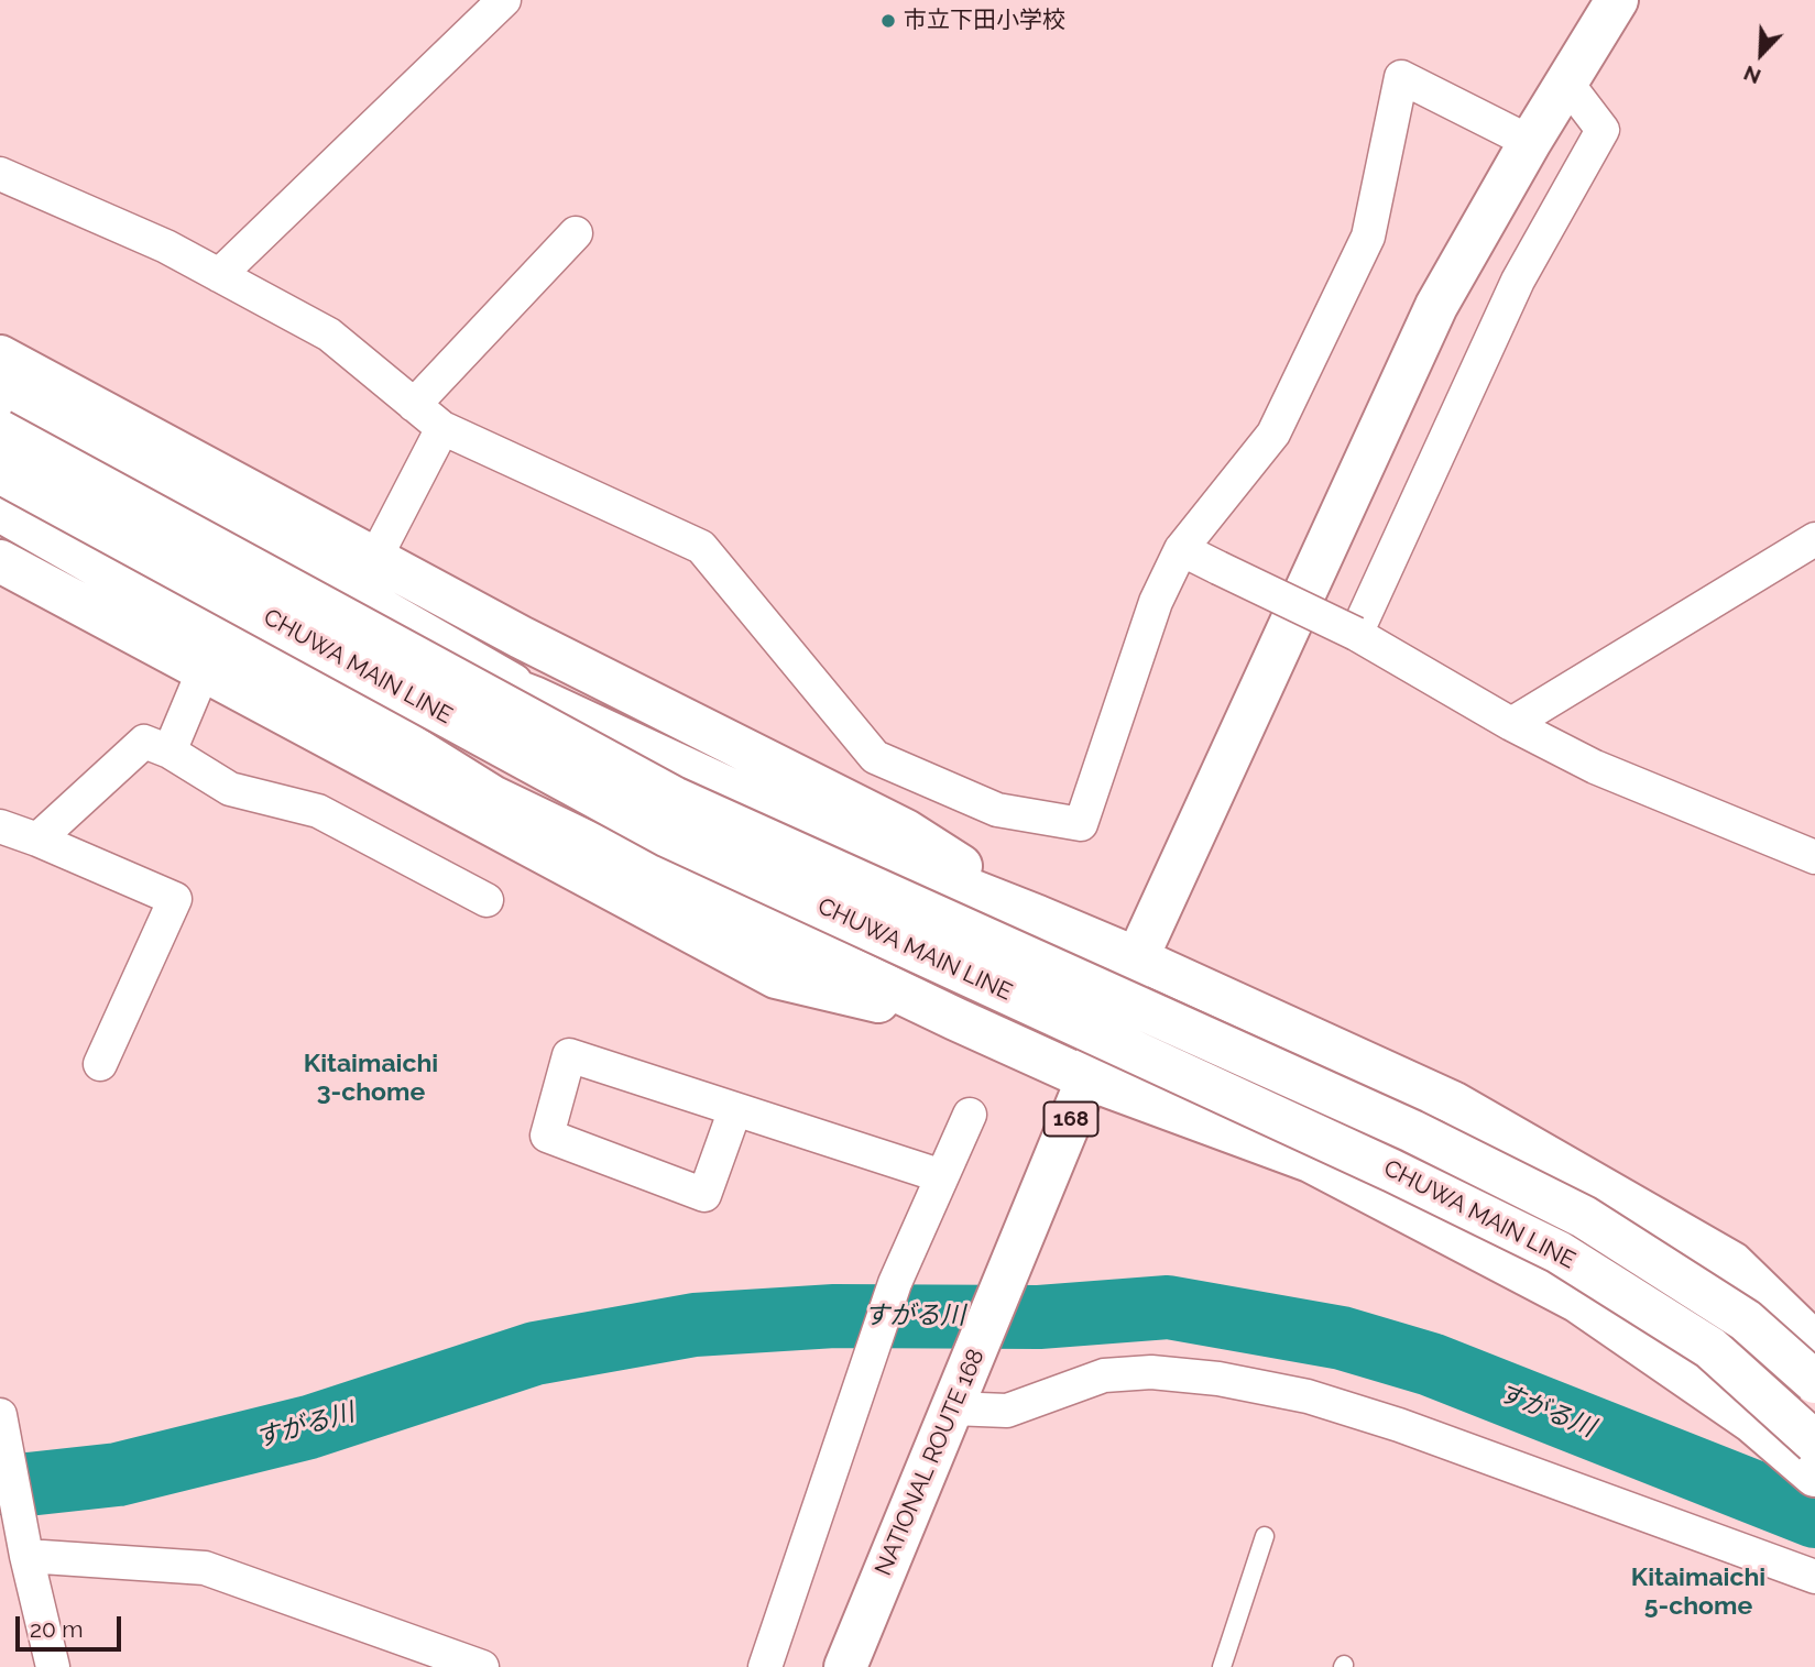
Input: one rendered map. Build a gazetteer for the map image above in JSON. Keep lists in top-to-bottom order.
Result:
{
  "streets": {
    "main road": ["CHUWA MAIN LINE", "168", "NATIONAL ROUTE 168"]
  },
  "districts": ["Kitaimaichi 3-chome", "Kitaimaichi 5-chome"],
  "water": ["すがる川"],
  "places": ["市立下田小学校"],
  "scale_bar": "20 m",
  "north": "bottom left"
}
